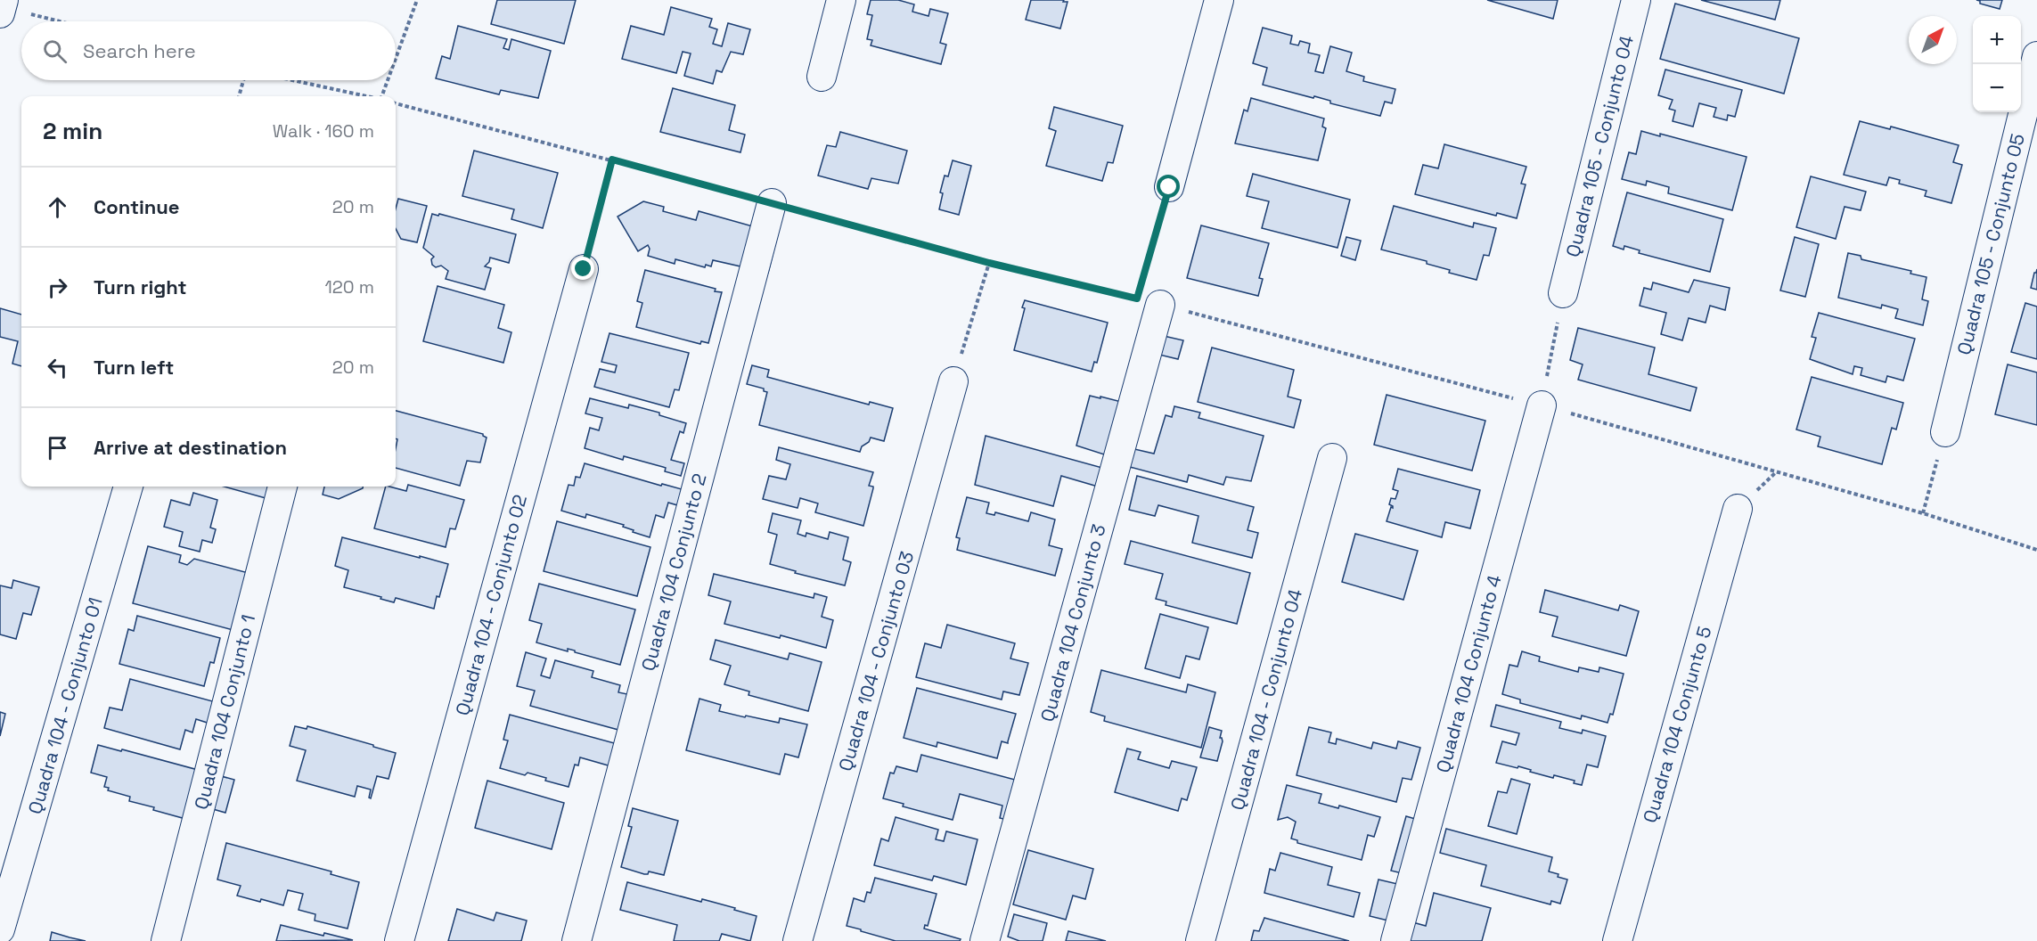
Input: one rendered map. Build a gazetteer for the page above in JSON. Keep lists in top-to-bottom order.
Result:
{
  "streets": {
    "street": [
      "Quadra 105 - Conjunto 04",
      "Quadra 105 - Conjunto 05",
      "Quadra 104 Conjunto 2",
      "Quadra 104 - Conjunto 02",
      "Quadra 104 Conjunto 3",
      "Quadra 104 - Conjunto 03",
      "Quadra 104 Conjunto 4",
      "Quadra 104 - Conjunto 04",
      "Quadra 104 - Conjunto 01",
      "Quadra 104 Conjunto 1",
      "Quadra 104 Conjunto 5"
    ]
  },
  "north": "top right",
  "page": {
    "map_buttons": ["+", "−"],
    "search": "Search here",
    "heading": ["2 min", "Walk · 160 m"],
    "list": [
      ["Continue", "20 m"],
      ["Turn right", "120 m"],
      ["Turn left", "20 m"],
      "Arrive at destination"
    ]
  }
}
